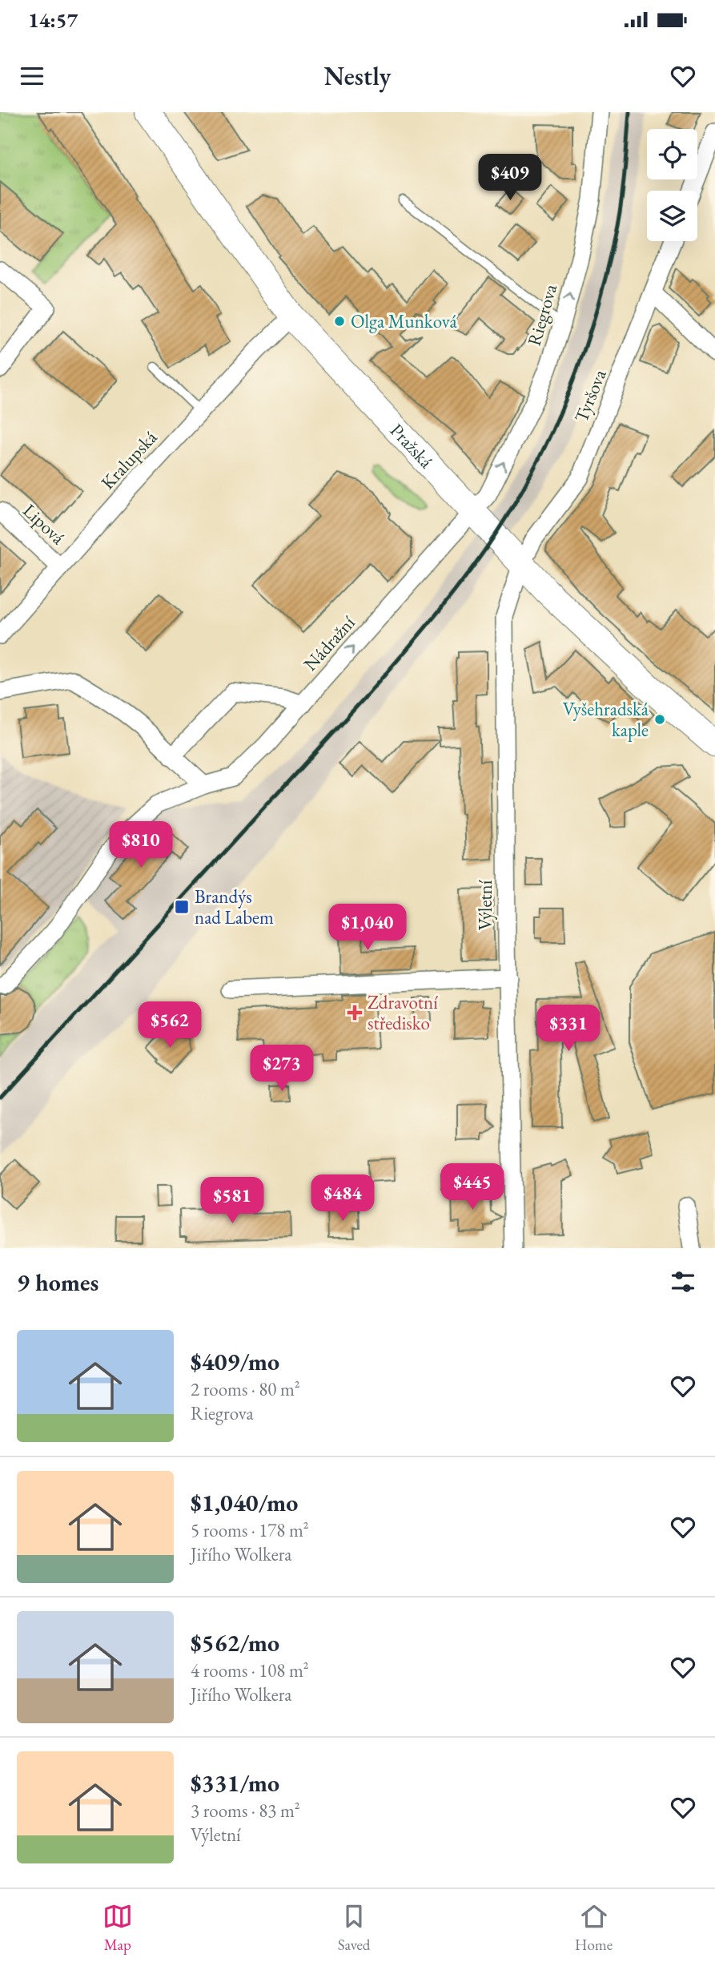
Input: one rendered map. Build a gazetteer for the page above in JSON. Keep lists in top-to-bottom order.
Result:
{
  "streets": {
    "main road": ["Pražská"],
    "street": [
      "Riegrova",
      "Tyršova",
      "Kralupská",
      "Lipová",
      "Nádražní",
      "Výletní"
    ]
  },
  "crossings": [
    ["Riegrova", "Pražská"],
    ["Riegrova", "Nádražní"],
    ["Tyršova", "Pražská"],
    ["Tyršova", "Výletní"],
    ["Pražská", "Kralupská"],
    ["Pražská", "Nádražní"],
    ["Pražská", "Výletní"],
    ["Kralupská", "Lipová"]
  ],
  "one_way": ["Riegrova", "Nádražní"],
  "places": {
    "other": ["Olga Munková", "Vyšehradská kaple"],
    "transit": ["Brandýs nad Labem"],
    "health": ["Zdravotní středisko"]
  },
  "page": {
    "status": "14:57",
    "header": "Nestly",
    "price": [
      "$409",
      "$810",
      "$1,040",
      "$562",
      "$331",
      "$273",
      "$445",
      "$484",
      "$581"
    ],
    "heading": "9 homes",
    "list": [
      {
        "name": "$409/mo",
        "note": "2 rooms · 80 m² · Riegrova"
      },
      {
        "name": "$1,040/mo",
        "note": "5 rooms · 178 m² · Jiřího Wolkera"
      },
      {
        "name": "$562/mo",
        "note": "4 rooms · 108 m² · Jiřího Wolkera"
      },
      {
        "name": "$331/mo",
        "note": "3 rooms · 83 m² · Výletní"
      }
    ],
    "tabs": ["Map", "Saved", "Home"]
  }
}
